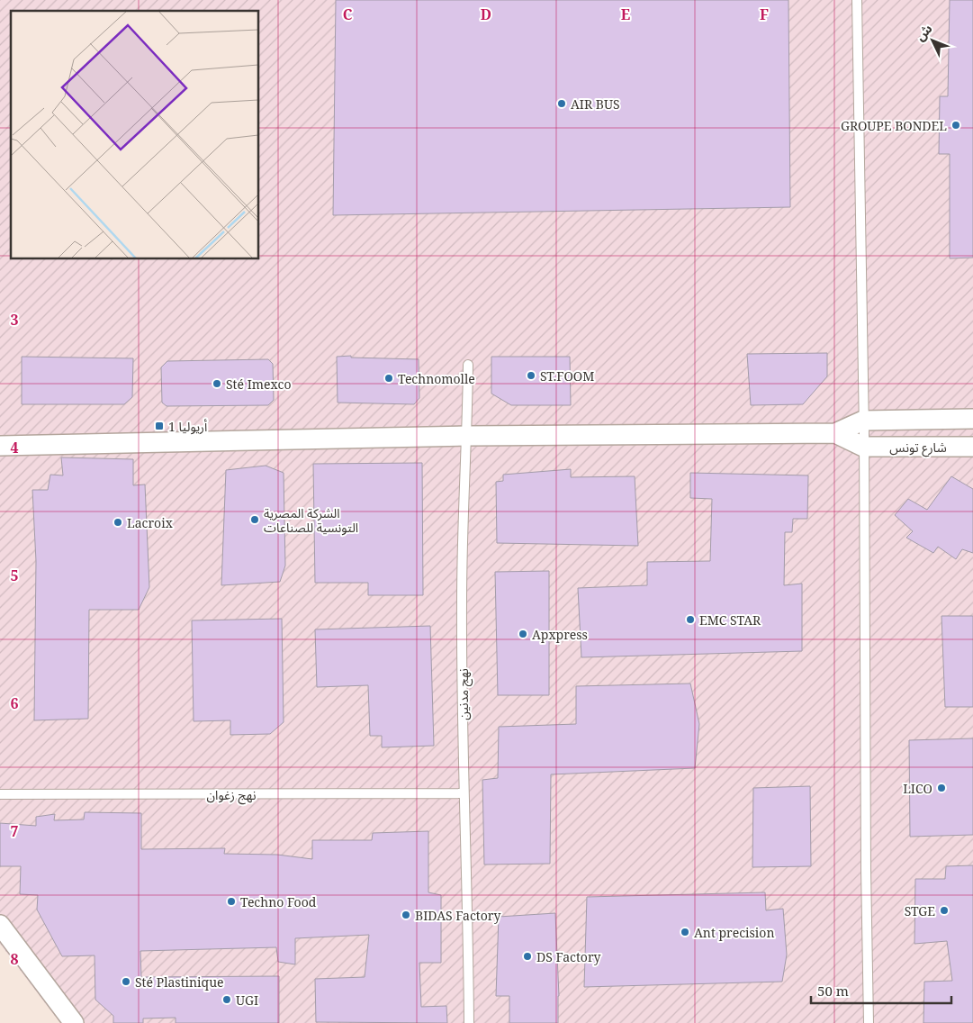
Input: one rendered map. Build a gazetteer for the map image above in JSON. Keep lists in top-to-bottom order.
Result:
{
  "streets": {
    "street": ["شارع تونس"],
    "lane": ["نهج مدنين", "نهج زغوان"]
  },
  "crossings": [
    ["نهج مدنين", "نهج زغوان"]
  ],
  "places": {
    "other": [
      "AIR BUS",
      "GROUPE BONDEL",
      "ST.FOOM",
      "Technomolle",
      "Sté Imexco",
      "الشركة المصرية التونسية للصناعات",
      "Lacroix",
      "EMC STAR",
      "Apxpress",
      "LICO",
      "Techno Food",
      "STGE",
      "BIDAS Factory",
      "Ant precision",
      "DS Factory",
      "Sté Plastinique",
      "UGI"
    ],
    "transit": ["أريوليا 1"]
  },
  "scale_bar": "50 m",
  "north": "top left",
  "grid": {
    "columns": [
      "C",
      "D",
      "E",
      "F"
    ],
    "rows": [
      "3",
      "4",
      "5",
      "6",
      "7",
      "8"
    ]
  }
}
